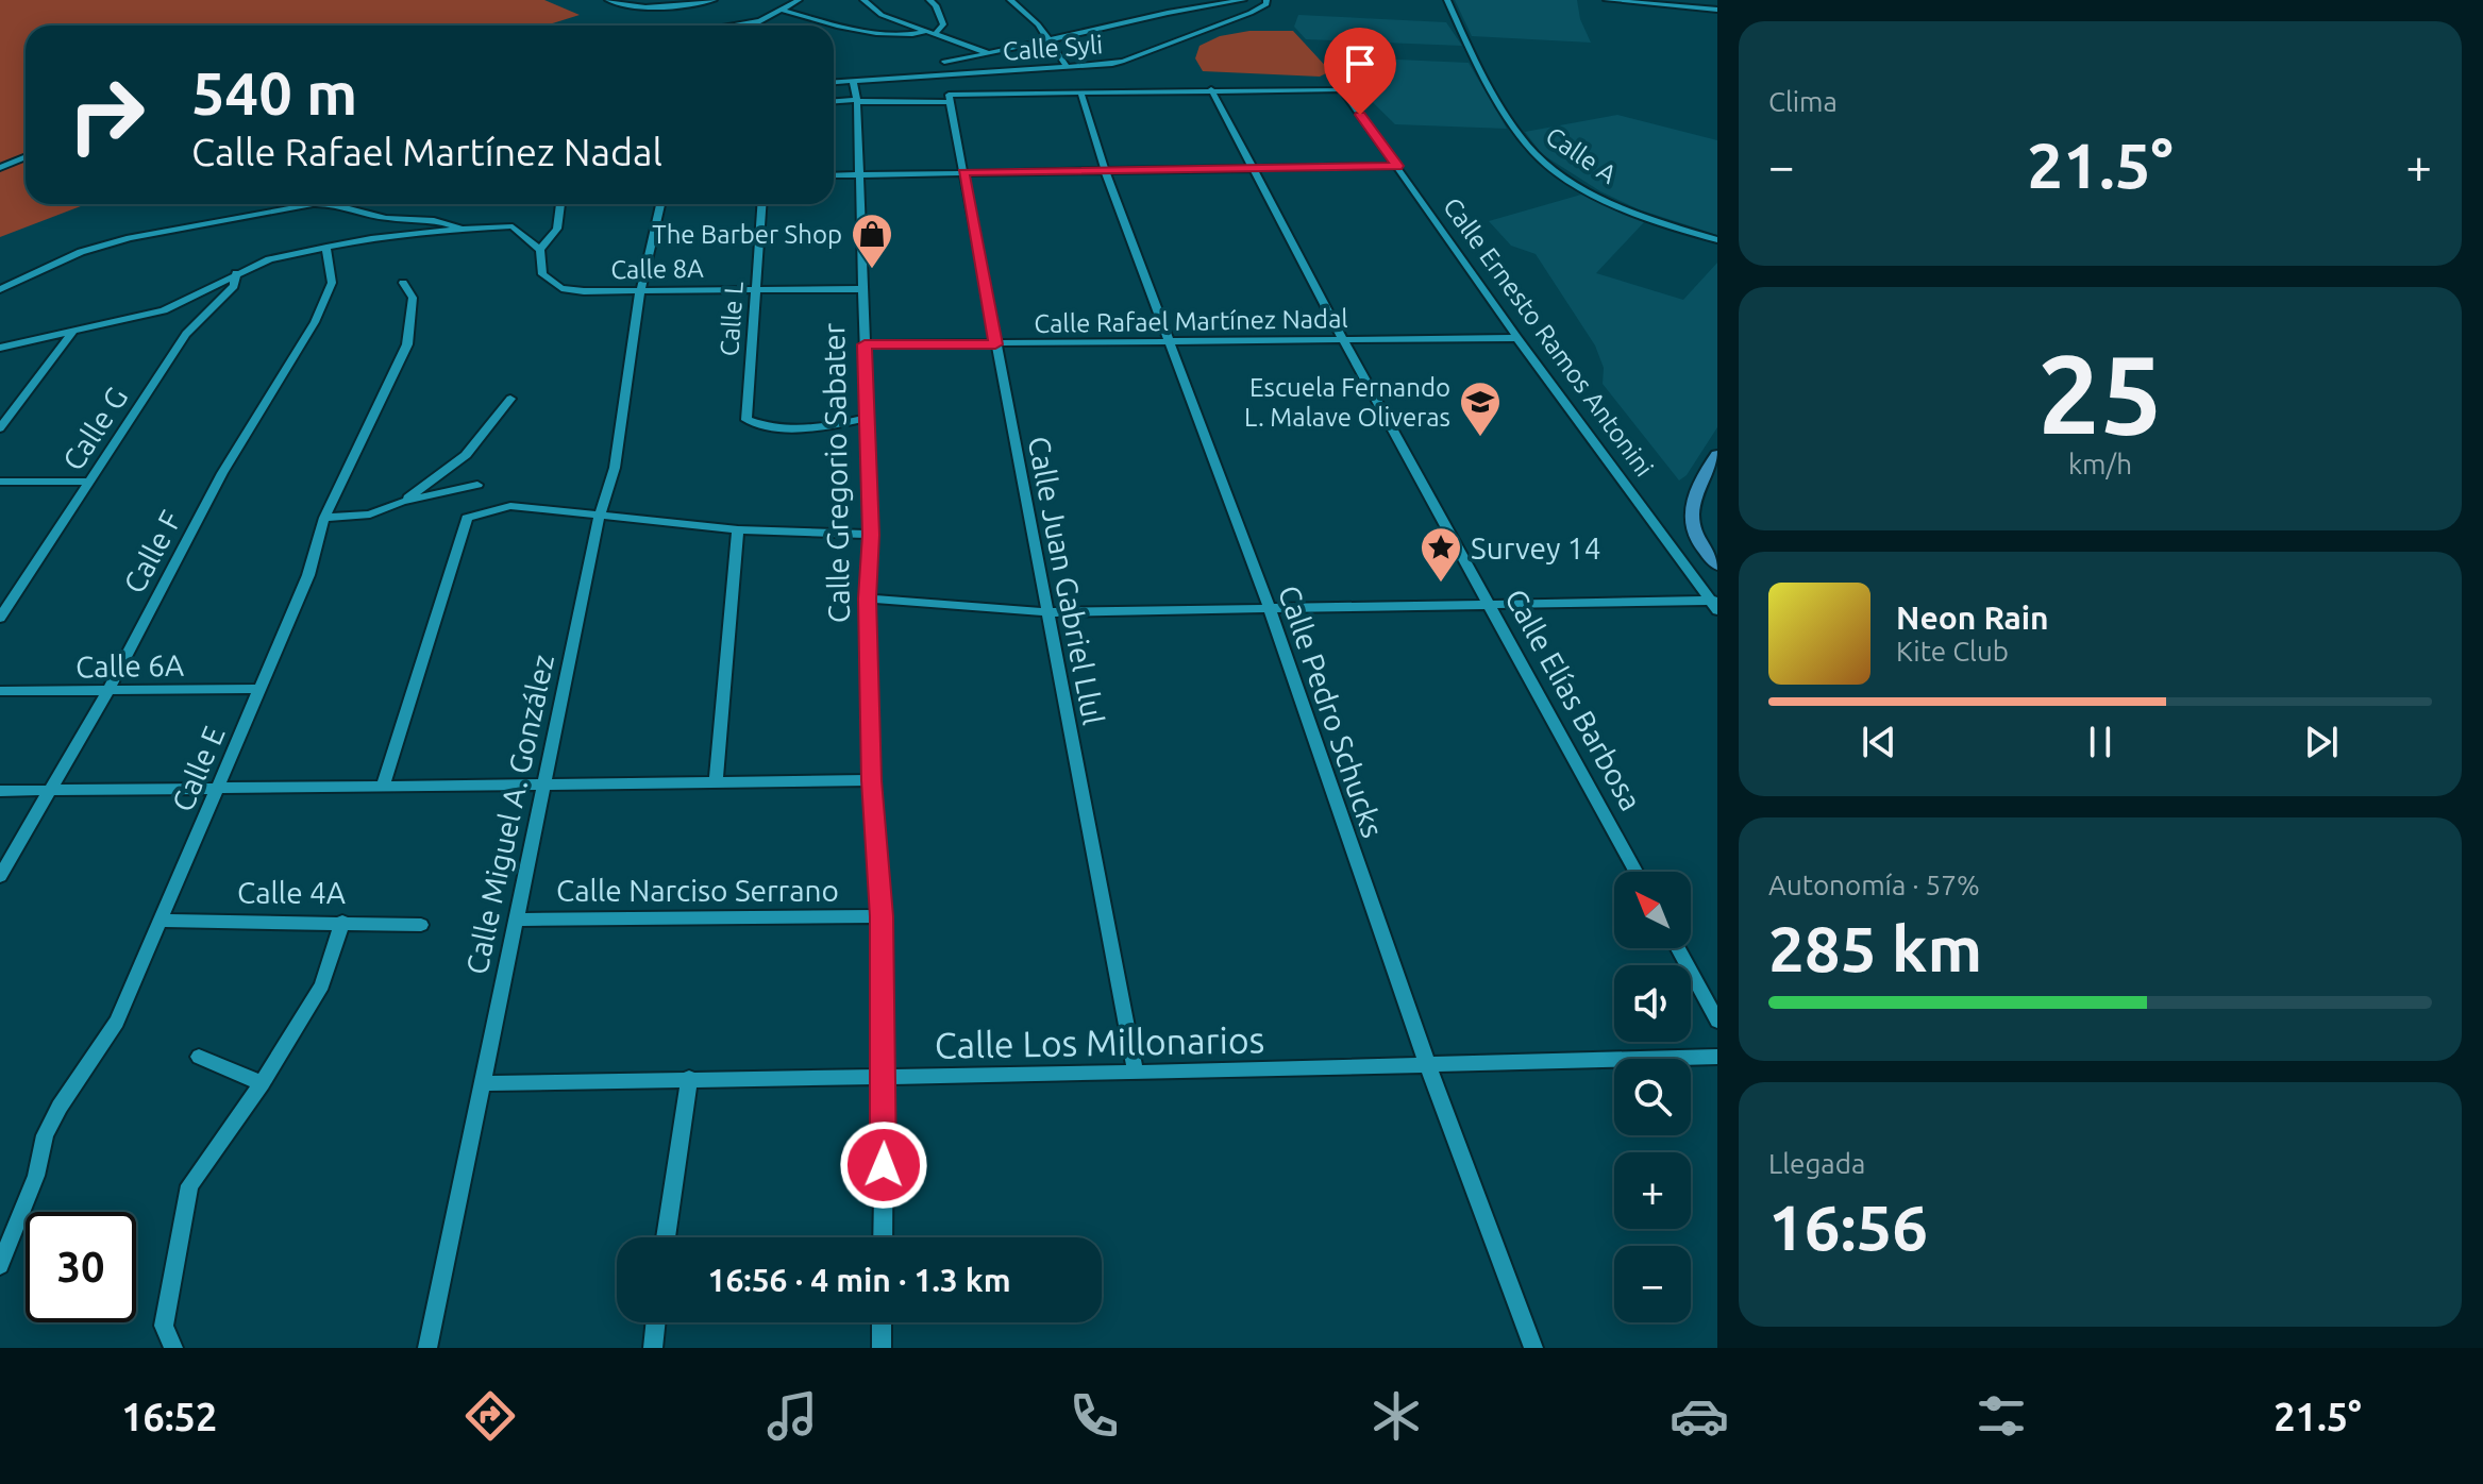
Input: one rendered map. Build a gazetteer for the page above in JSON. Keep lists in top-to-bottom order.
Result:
{
  "streets": {
    "street": [
      "Calle Syli",
      "Calle A",
      "Calle 8A",
      "Calle L",
      "Calle Rafael Martínez Nadal",
      "Calle Ernesto Ramos Antonini",
      "Calle G",
      "Calle Gregorio Sabater",
      "Calle F",
      "Calle Juan Gabriel Llul",
      "Calle 6A",
      "Calle Elías Barbosa",
      "Calle Pedro Schucks",
      "Calle E",
      "Calle Miguel A. González",
      "Calle Narciso Serrano",
      "Calle 4A",
      "Calle Los Millonarios"
    ]
  },
  "crossings": [
    ["Calle Syli", "Calle Gregorio Sabater"],
    ["Calle 8A", "Calle L"],
    ["Calle 8A", "Calle Gregorio Sabater"],
    ["Calle 8A", "Calle Miguel A. González"],
    ["Calle L", "Calle Gregorio Sabater"],
    ["Calle Rafael Martínez Nadal", "Calle Ernesto Ramos Antonini"],
    ["Calle Rafael Martínez Nadal", "Calle Gregorio Sabater"],
    ["Calle Rafael Martínez Nadal", "Calle Juan Gabriel Llul"],
    ["Calle Rafael Martínez Nadal", "Calle Elías Barbosa"],
    ["Calle Rafael Martínez Nadal", "Calle Pedro Schucks"],
    ["Calle Ernesto Ramos Antonini", "Calle Elías Barbosa"],
    ["Calle Gregorio Sabater", "Calle Narciso Serrano"],
    ["Calle Gregorio Sabater", "Calle Los Millonarios"],
    ["Calle F", "Calle 6A"],
    ["Calle Juan Gabriel Llul", "Calle Los Millonarios"],
    ["Calle 6A", "Calle E"],
    ["Calle Pedro Schucks", "Calle Los Millonarios"],
    ["Calle E", "Calle 4A"],
    ["Calle Miguel A. González", "Calle Narciso Serrano"],
    ["Calle Miguel A. González", "Calle Los Millonarios"]
  ],
  "places": {
    "shop": ["The Barber Shop"],
    "school or university": ["Escuela Fernando L. Malave Oliveras"],
    "place": ["Survey 14"]
  },
  "north": "top left",
  "page": {
    "tile": [
      "Clima",
      ["25", "km/h"],
      ["Autonomía · 57%", "285 km"],
      ["Llegada", "16:56"]
    ],
    "turn": ["540 m", "Calle Rafael Martínez Nadal"],
    "heat": ["−", "21.5°", "+"],
    "song": ["Neon Rain", "Kite Club"],
    "map_buttons": ["+", "−"],
    "limit": "30",
    "trip": "16:56 · 4 min · 1.3 km",
    "tabs": ["16:52", "21.5°"]
  }
}
